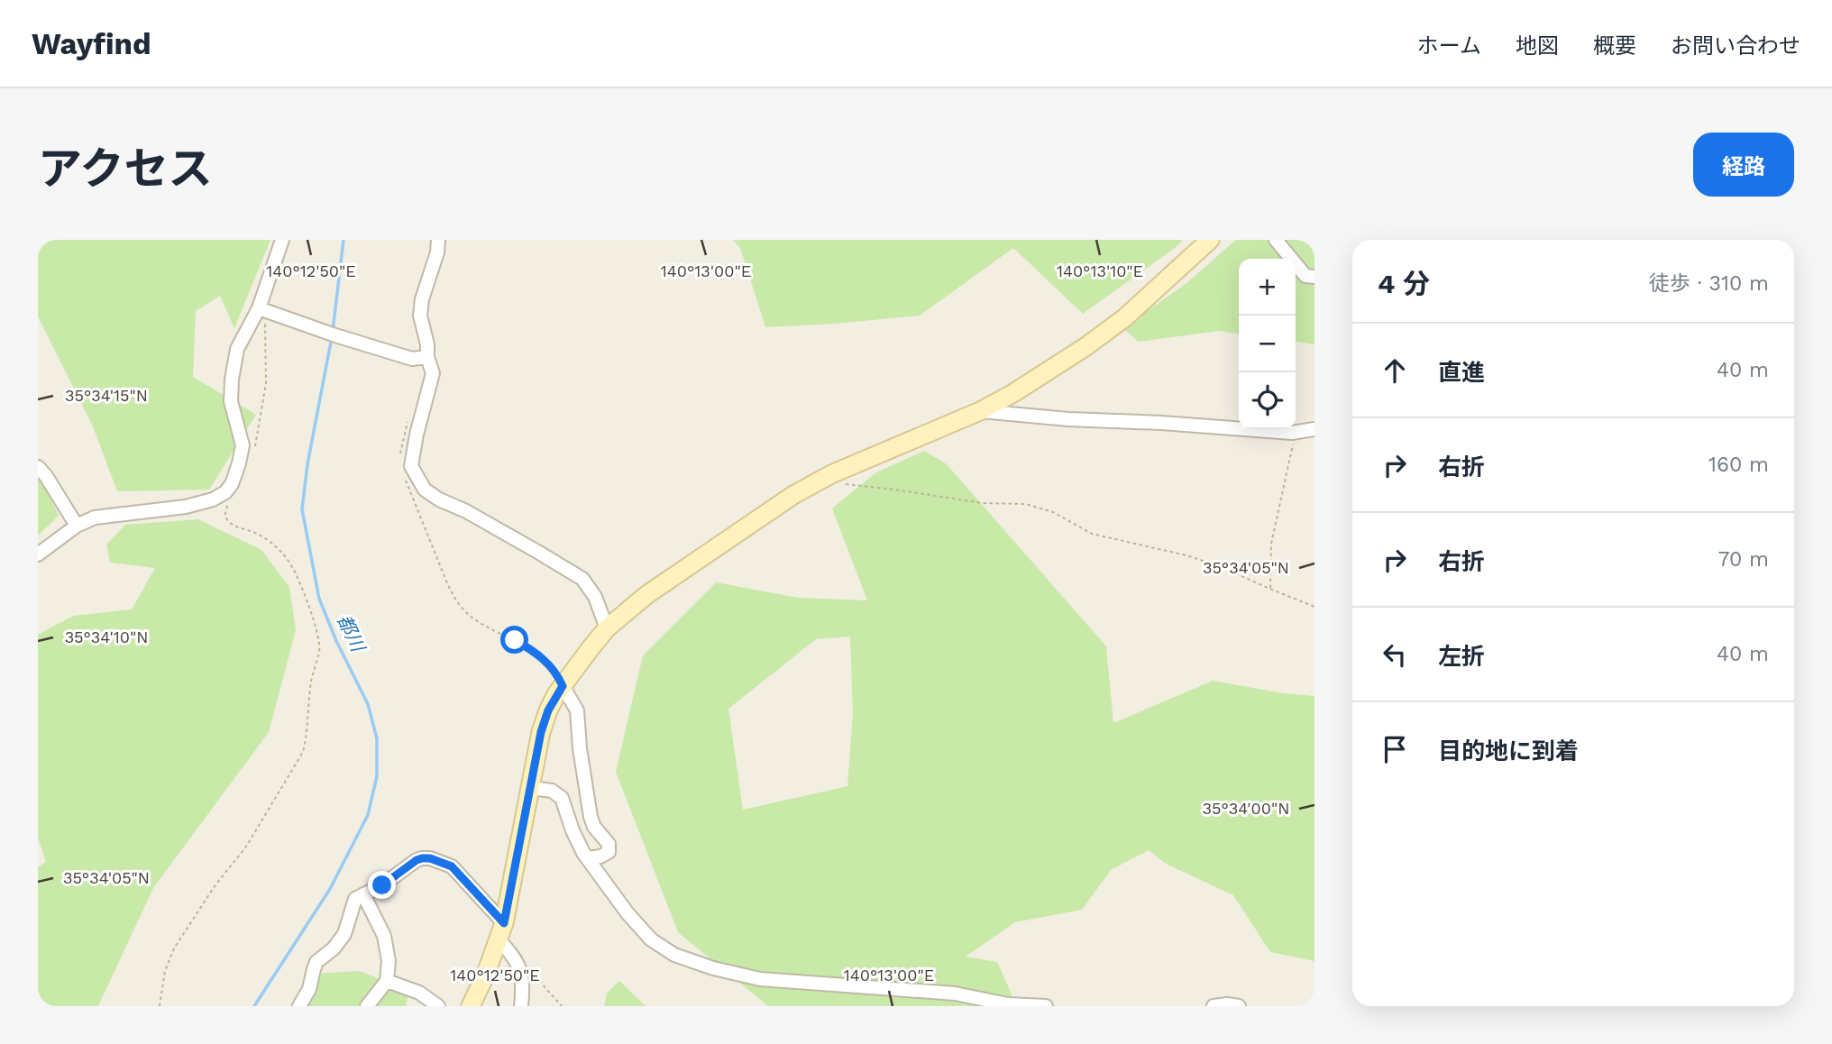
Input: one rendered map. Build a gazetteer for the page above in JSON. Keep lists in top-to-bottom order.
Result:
{
  "water": ["都川"],
  "page": {
    "header": "Wayfind",
    "nav": [
      "ホーム",
      "地図",
      "概要",
      "お問い合わせ"
    ],
    "title": "アクセス",
    "buttons": "経路",
    "heading": ["4 分", "徒歩 · 310 m"],
    "map_buttons": ["+", "−"],
    "list": [
      ["直進", "40 m"],
      ["右折", "160 m"],
      ["右折", "70 m"],
      ["左折", "40 m"],
      "目的地に到着"
    ]
  },
  "coordinates": [
    "140°12'50\"E",
    "140°13'00\"E",
    "140°13'10\"E",
    "35°34'15\"N",
    "35°34'05\"N",
    "35°34'10\"N",
    "35°34'00\"N"
  ]
}
